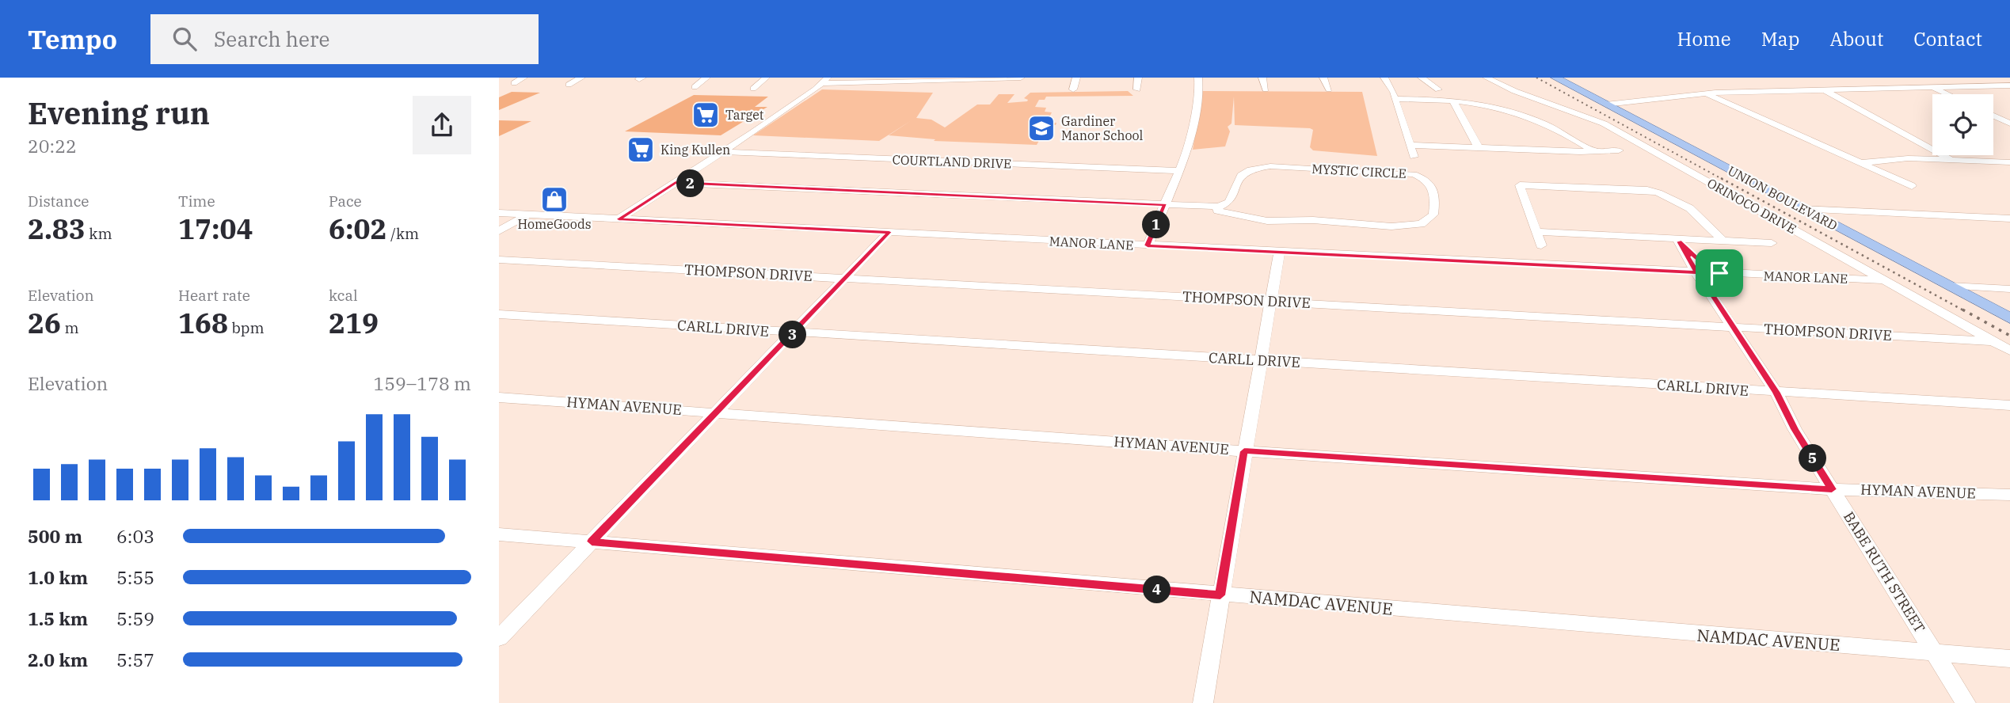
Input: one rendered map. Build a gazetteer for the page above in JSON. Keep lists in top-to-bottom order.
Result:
{
  "streets": {
    "main road": ["UNION BOULEVARD"],
    "street": [
      "COURTLAND DRIVE",
      "MYSTIC CIRCLE",
      "ORINOCO DRIVE",
      "MANOR LANE",
      "THOMPSON DRIVE",
      "CARLL DRIVE",
      "HYMAN AVENUE",
      "BABE RUTH STREET",
      "NAMDAC AVENUE"
    ]
  },
  "crossings": [
    ["ORINOCO DRIVE", "MANOR LANE"],
    ["ORINOCO DRIVE", "THOMPSON DRIVE"],
    ["MANOR LANE", "BABE RUTH STREET"],
    ["THOMPSON DRIVE", "BABE RUTH STREET"],
    ["CARLL DRIVE", "BABE RUTH STREET"],
    ["HYMAN AVENUE", "BABE RUTH STREET"],
    ["BABE RUTH STREET", "NAMDAC AVENUE"]
  ],
  "places": {
    "supermarket": ["Target", "King Kullen"],
    "school or university": ["Gardiner Manor School"],
    "shop": ["HomeGoods"]
  },
  "page": {
    "header": "Tempo",
    "search": "Search here",
    "nav": [
      "Home",
      "Map",
      "About",
      "Contact"
    ],
    "heading": ["Evening run", "20:22"],
    "pins": [
      "2",
      "1",
      "3",
      "5",
      "4"
    ],
    "stats": [
      ["Distance", "2.83 km"],
      ["Time", "17:04"],
      ["Pace", "6:02 /km"],
      ["Elevation", "26 m"],
      ["Heart rate", "168 bpm"],
      ["kcal", "219"]
    ],
    "chart": ["Elevation", "159–178 m"],
    "list": [
      {
        "name": "500 m",
        "note": "6:03"
      },
      {
        "name": "1.0 km",
        "note": "5:55"
      },
      {
        "name": "1.5 km",
        "note": "5:59"
      },
      {
        "name": "2.0 km",
        "note": "5:57"
      }
    ]
  }
}
